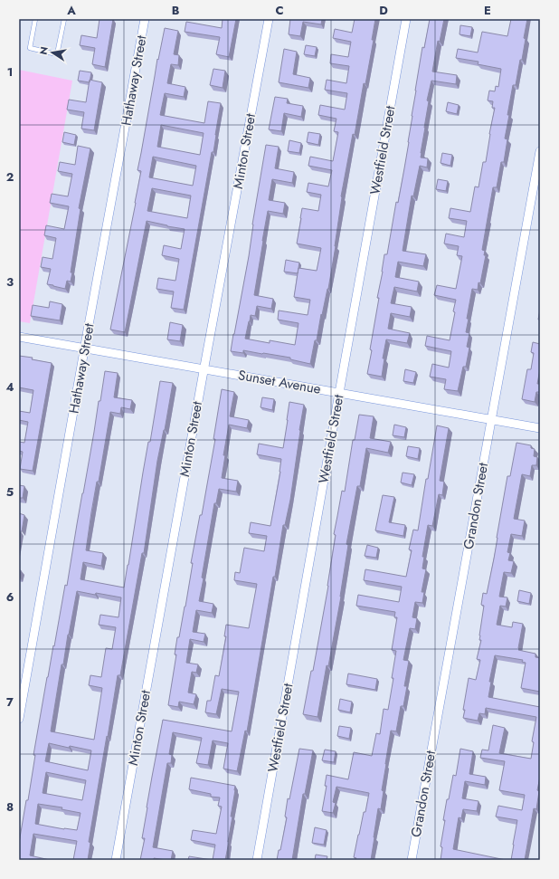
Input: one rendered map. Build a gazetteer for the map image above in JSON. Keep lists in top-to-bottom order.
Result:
{
  "streets": {
    "street": [
      "Hathaway Street",
      "Westfield Street",
      "Minton Street",
      "Sunset Avenue",
      "Grandon Street"
    ]
  },
  "crossings": [
    ["Hathaway Street", "Sunset Avenue"],
    ["Westfield Street", "Sunset Avenue"],
    ["Minton Street", "Sunset Avenue"],
    ["Sunset Avenue", "Grandon Street"]
  ],
  "north": "left",
  "grid": {
    "columns": [
      "A",
      "B",
      "C",
      "D",
      "E"
    ],
    "rows": [
      "1",
      "2",
      "3",
      "4",
      "5",
      "6",
      "7",
      "8"
    ]
  }
}
